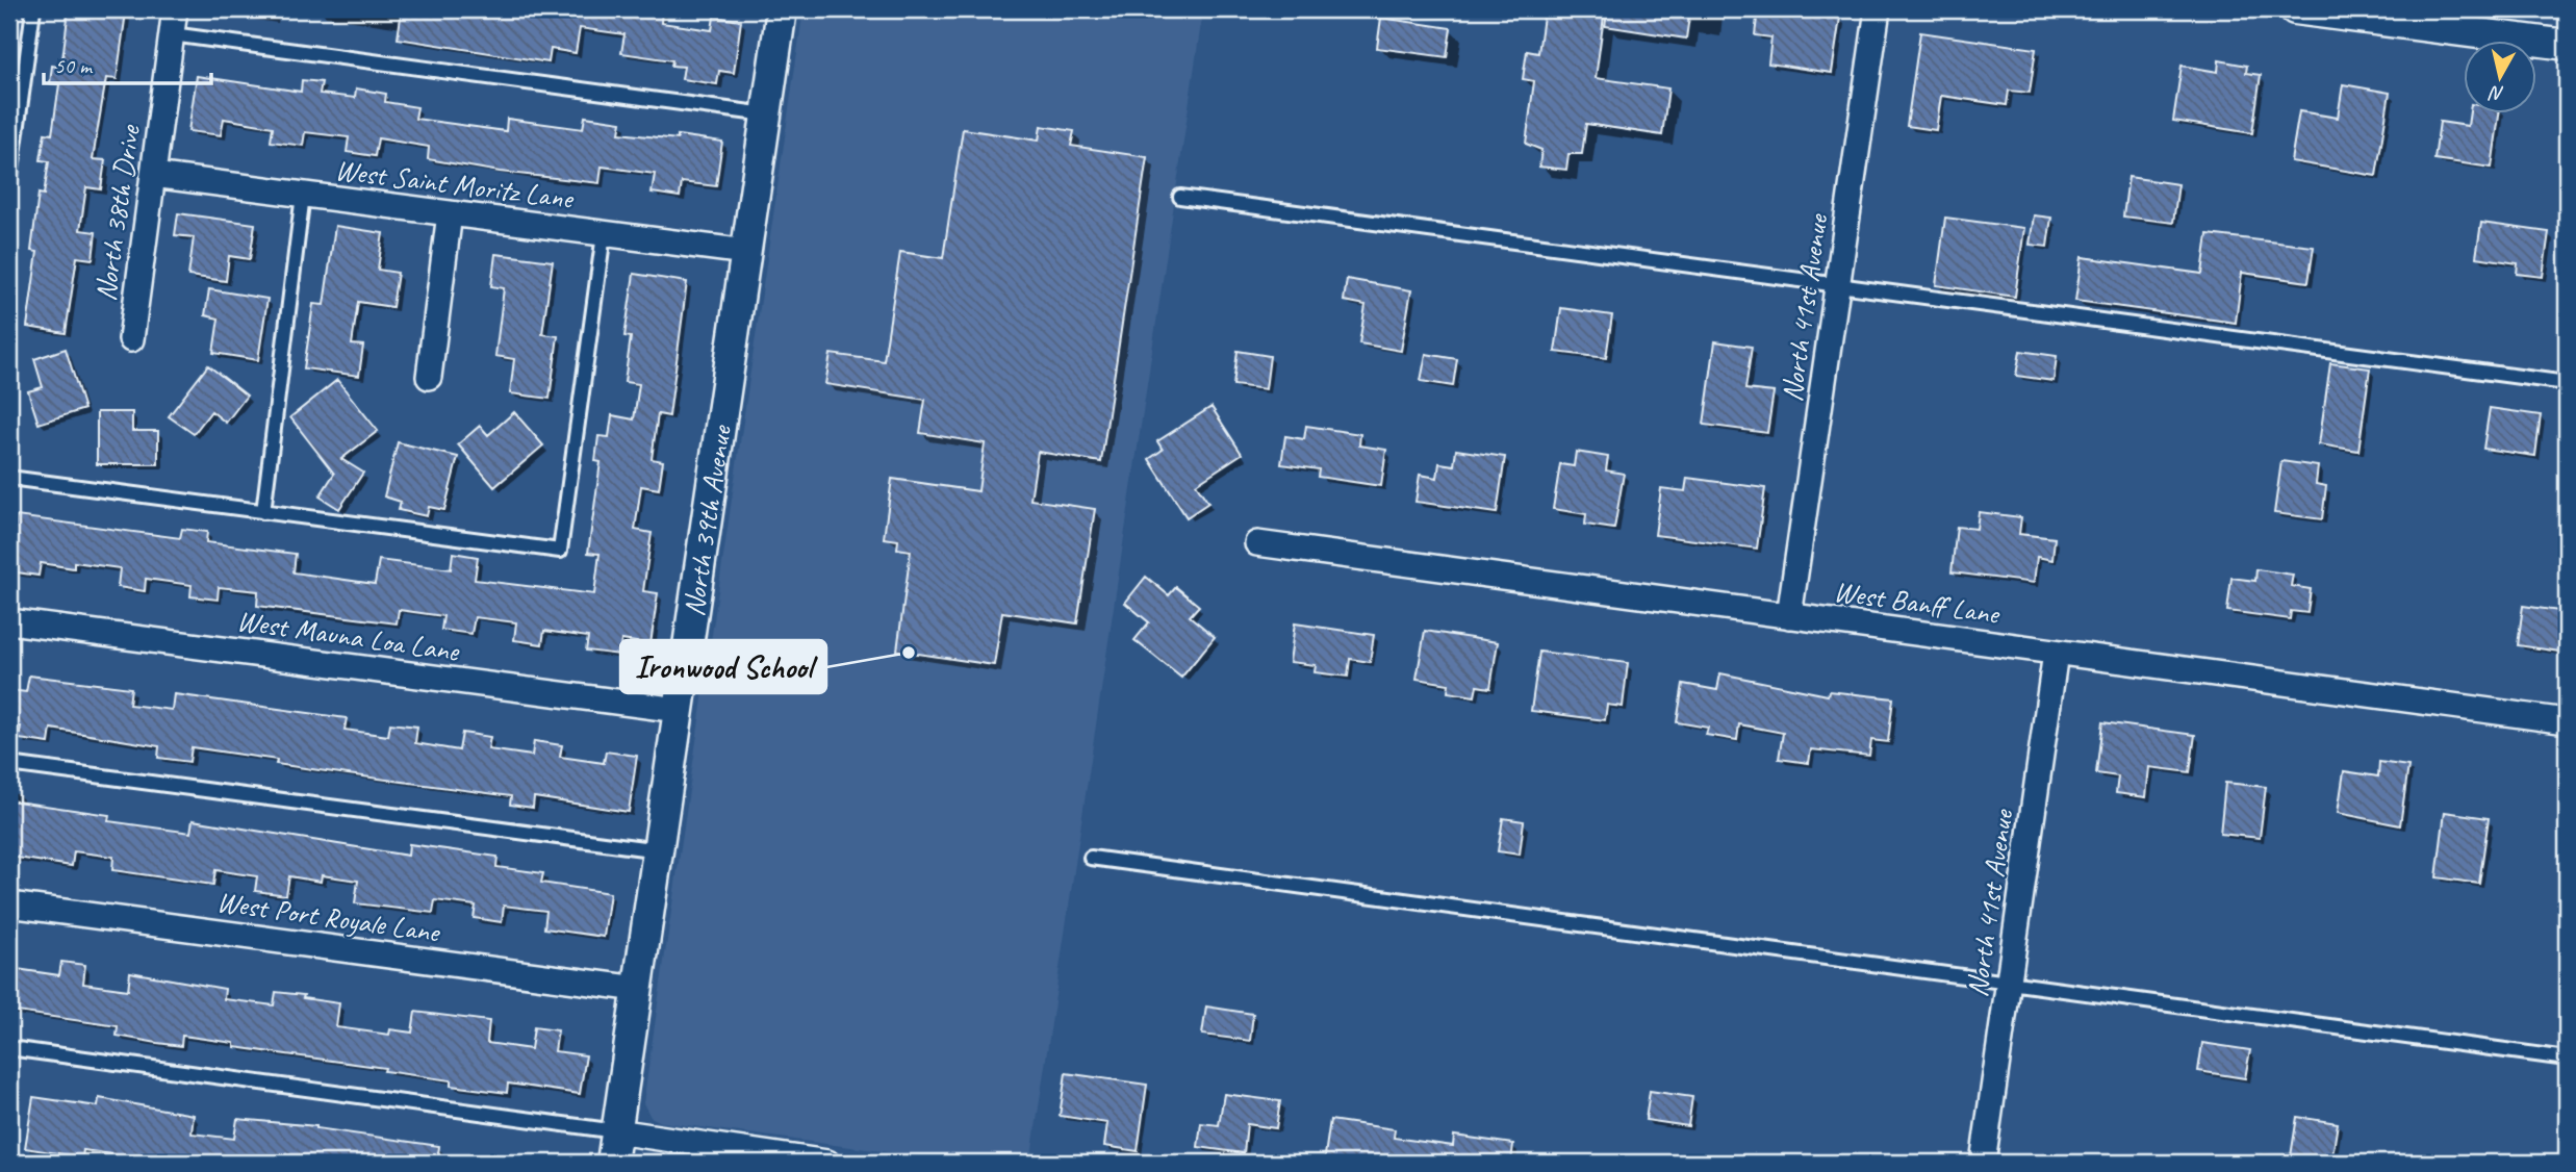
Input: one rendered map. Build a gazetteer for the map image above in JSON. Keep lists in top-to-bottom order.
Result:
{
  "streets": {
    "street": [
      "West Saint Moritz Lane",
      "North 38th Drive",
      "North 41st Avenue",
      "North 39th Avenue",
      "West Banff Lane",
      "West Mauna Loa Lane",
      "West Port Royale Lane"
    ]
  },
  "crossings": [
    ["West Saint Moritz Lane", "North 38th Drive"],
    ["West Saint Moritz Lane", "North 39th Avenue"],
    ["North 41st Avenue", "West Banff Lane"],
    ["North 39th Avenue", "West Mauna Loa Lane"],
    ["North 39th Avenue", "West Port Royale Lane"]
  ],
  "places": ["Ironwood School"],
  "scale_bar": "50 m",
  "north": "bottom"
}
